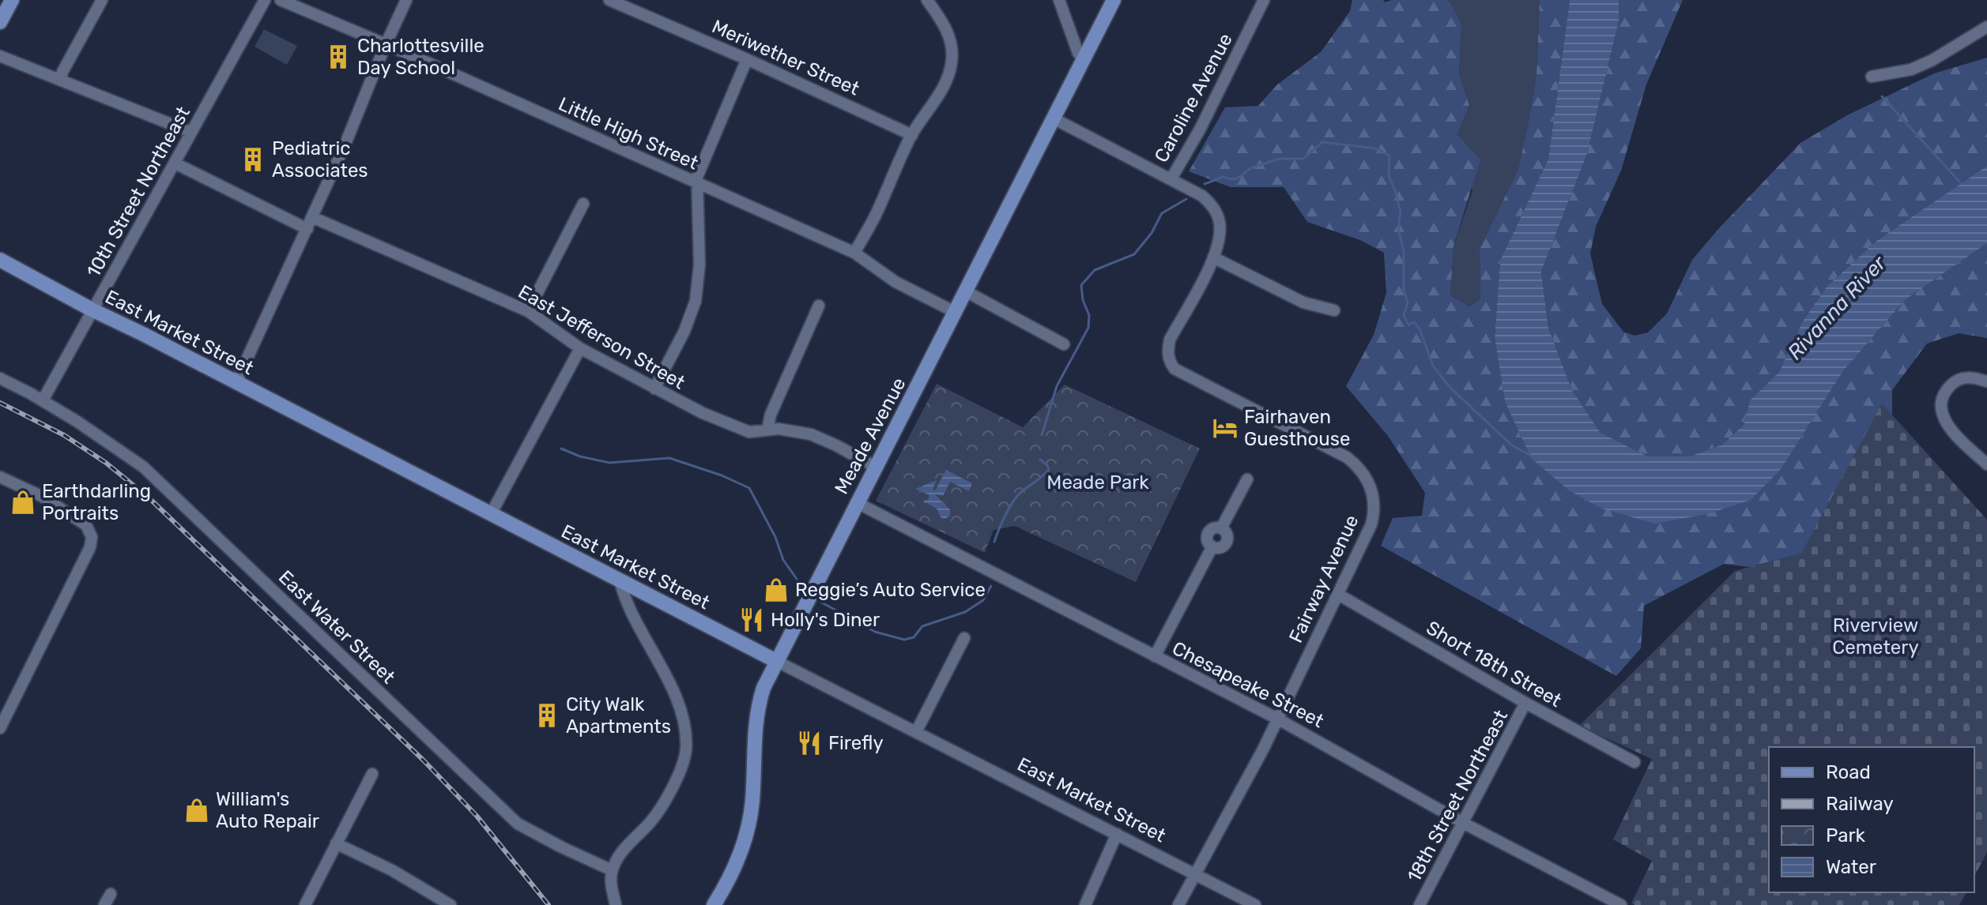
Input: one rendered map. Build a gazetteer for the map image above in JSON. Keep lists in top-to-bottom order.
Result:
{
  "streets": {
    "main road": ["East Market Street", "Meade Avenue"],
    "street": [
      "Meriwether Street",
      "Caroline Avenue",
      "Little High Street",
      "10th Street Northeast",
      "East Jefferson Street",
      "Fairway Avenue",
      "East Water Street",
      "Short 18th Street",
      "Chesapeake Street",
      "18th Street Northeast"
    ]
  },
  "crossings": [
    ["Caroline Avenue", "Fairway Avenue"],
    ["Little High Street", "Meade Avenue"],
    ["10th Street Northeast", "East Market Street"],
    ["10th Street Northeast", "East Water Street"],
    ["East Market Street", "Meade Avenue"],
    ["East Market Street", "Fairway Avenue"],
    ["East Jefferson Street", "Meade Avenue"],
    ["Meade Avenue", "Fairway Avenue"],
    ["Meade Avenue", "Chesapeake Street"],
    ["Fairway Avenue", "Short 18th Street"],
    ["Fairway Avenue", "Chesapeake Street"],
    ["Short 18th Street", "18th Street Northeast"],
    ["Chesapeake Street", "18th Street Northeast"]
  ],
  "water": ["Rivanna River"],
  "parks": ["Meade Park", "Riverview Cemetery"],
  "places": {
    "building": ["Charlottesville Day School", "Pediatric Associates", "City Walk Apartments"],
    "hotel": ["Fairhaven Guesthouse"],
    "shop": ["Earthdarling Portraits", "Reggie’s Auto Service", "William's Auto Repair"],
    "restaurant": ["Holly's Diner", "Firefly"]
  },
  "legend": [
    "Road",
    "Railway",
    "Park",
    "Water"
  ]
}
